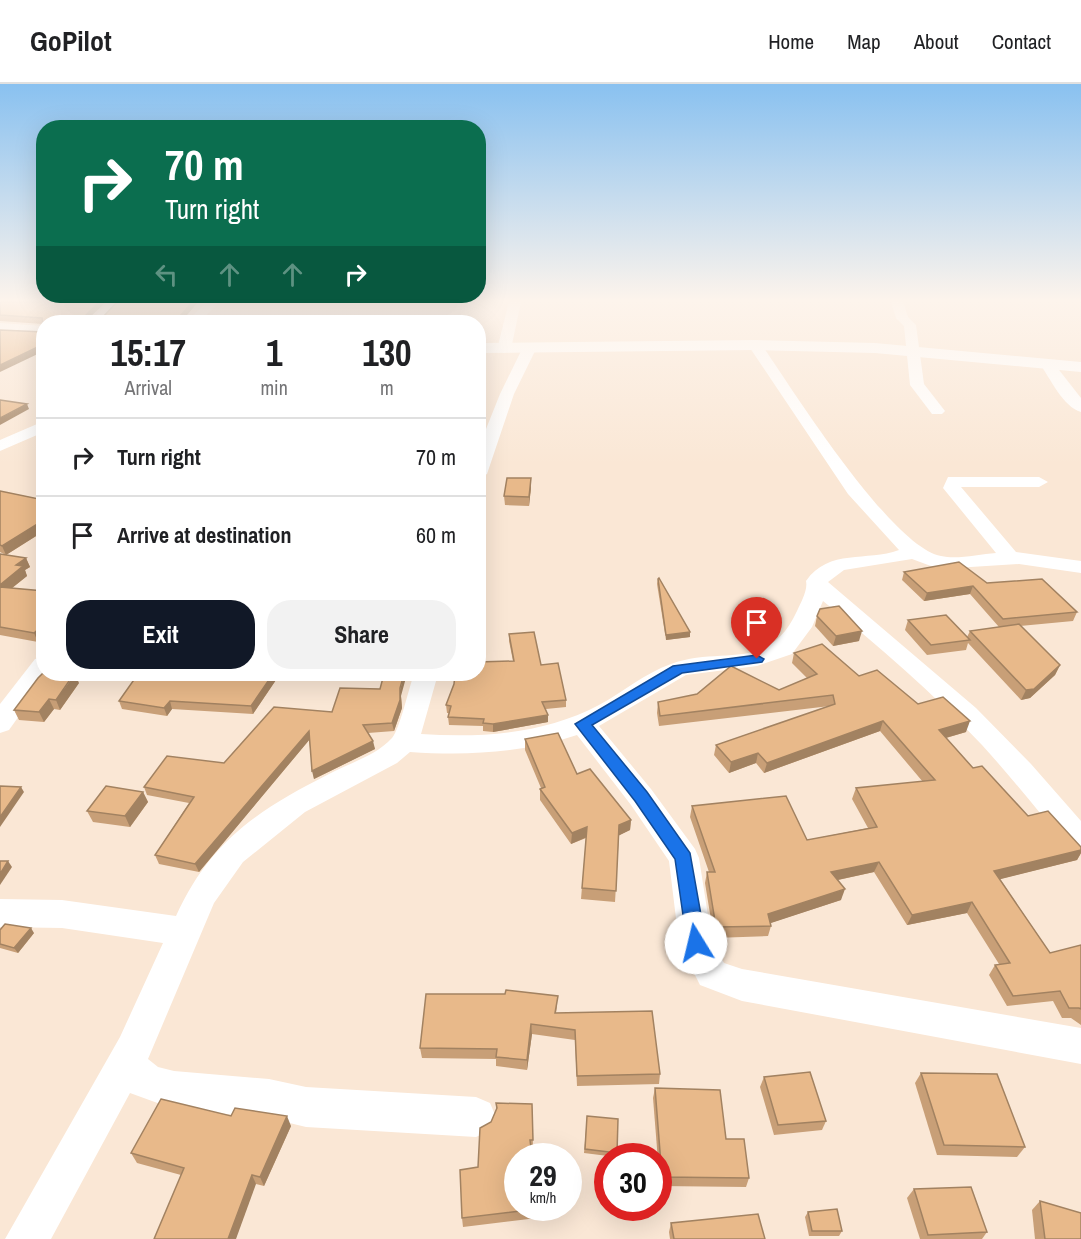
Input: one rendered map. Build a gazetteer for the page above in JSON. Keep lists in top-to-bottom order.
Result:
{
  "page": {
    "header": "GoPilot",
    "nav": [
      "Home",
      "Map",
      "About",
      "Contact"
    ],
    "turn": ["70 m", "Turn right"],
    "eta": [
      "15:17",
      "Arrival",
      "1",
      "min",
      "130",
      "m"
    ],
    "list": [
      {
        "name": "Turn right",
        "value": "70 m"
      },
      {
        "name": "Arrive at destination",
        "value": "60 m"
      }
    ],
    "buttons": ["Exit", "Share"],
    "speed": "29 km/h",
    "limit": "30"
  }
}
